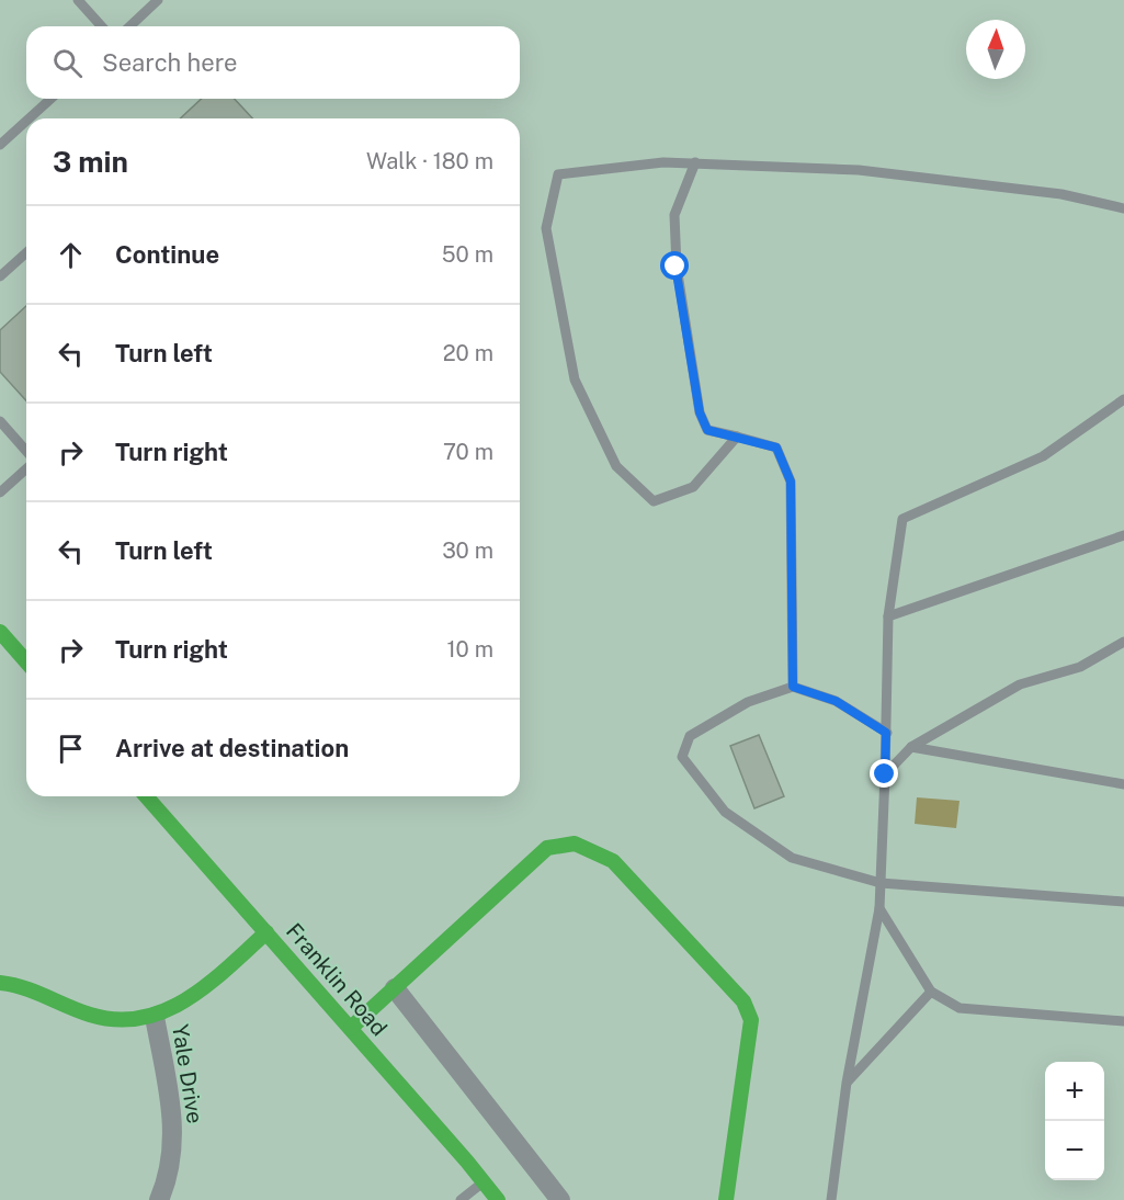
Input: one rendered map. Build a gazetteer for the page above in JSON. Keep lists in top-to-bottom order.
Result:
{
  "streets": {
    "street": ["Franklin Road", "Yale Drive"]
  },
  "crossings": [
    ["Franklin Road", "Yale Drive"]
  ],
  "north": "top",
  "page": {
    "search": "Search here",
    "heading": ["3 min", "Walk · 180 m"],
    "list": [
      ["Continue", "50 m"],
      ["Turn left", "20 m"],
      ["Turn right", "70 m"],
      ["Turn left", "30 m"],
      ["Turn right", "10 m"],
      "Arrive at destination"
    ],
    "map_buttons": ["+", "−"]
  }
}
